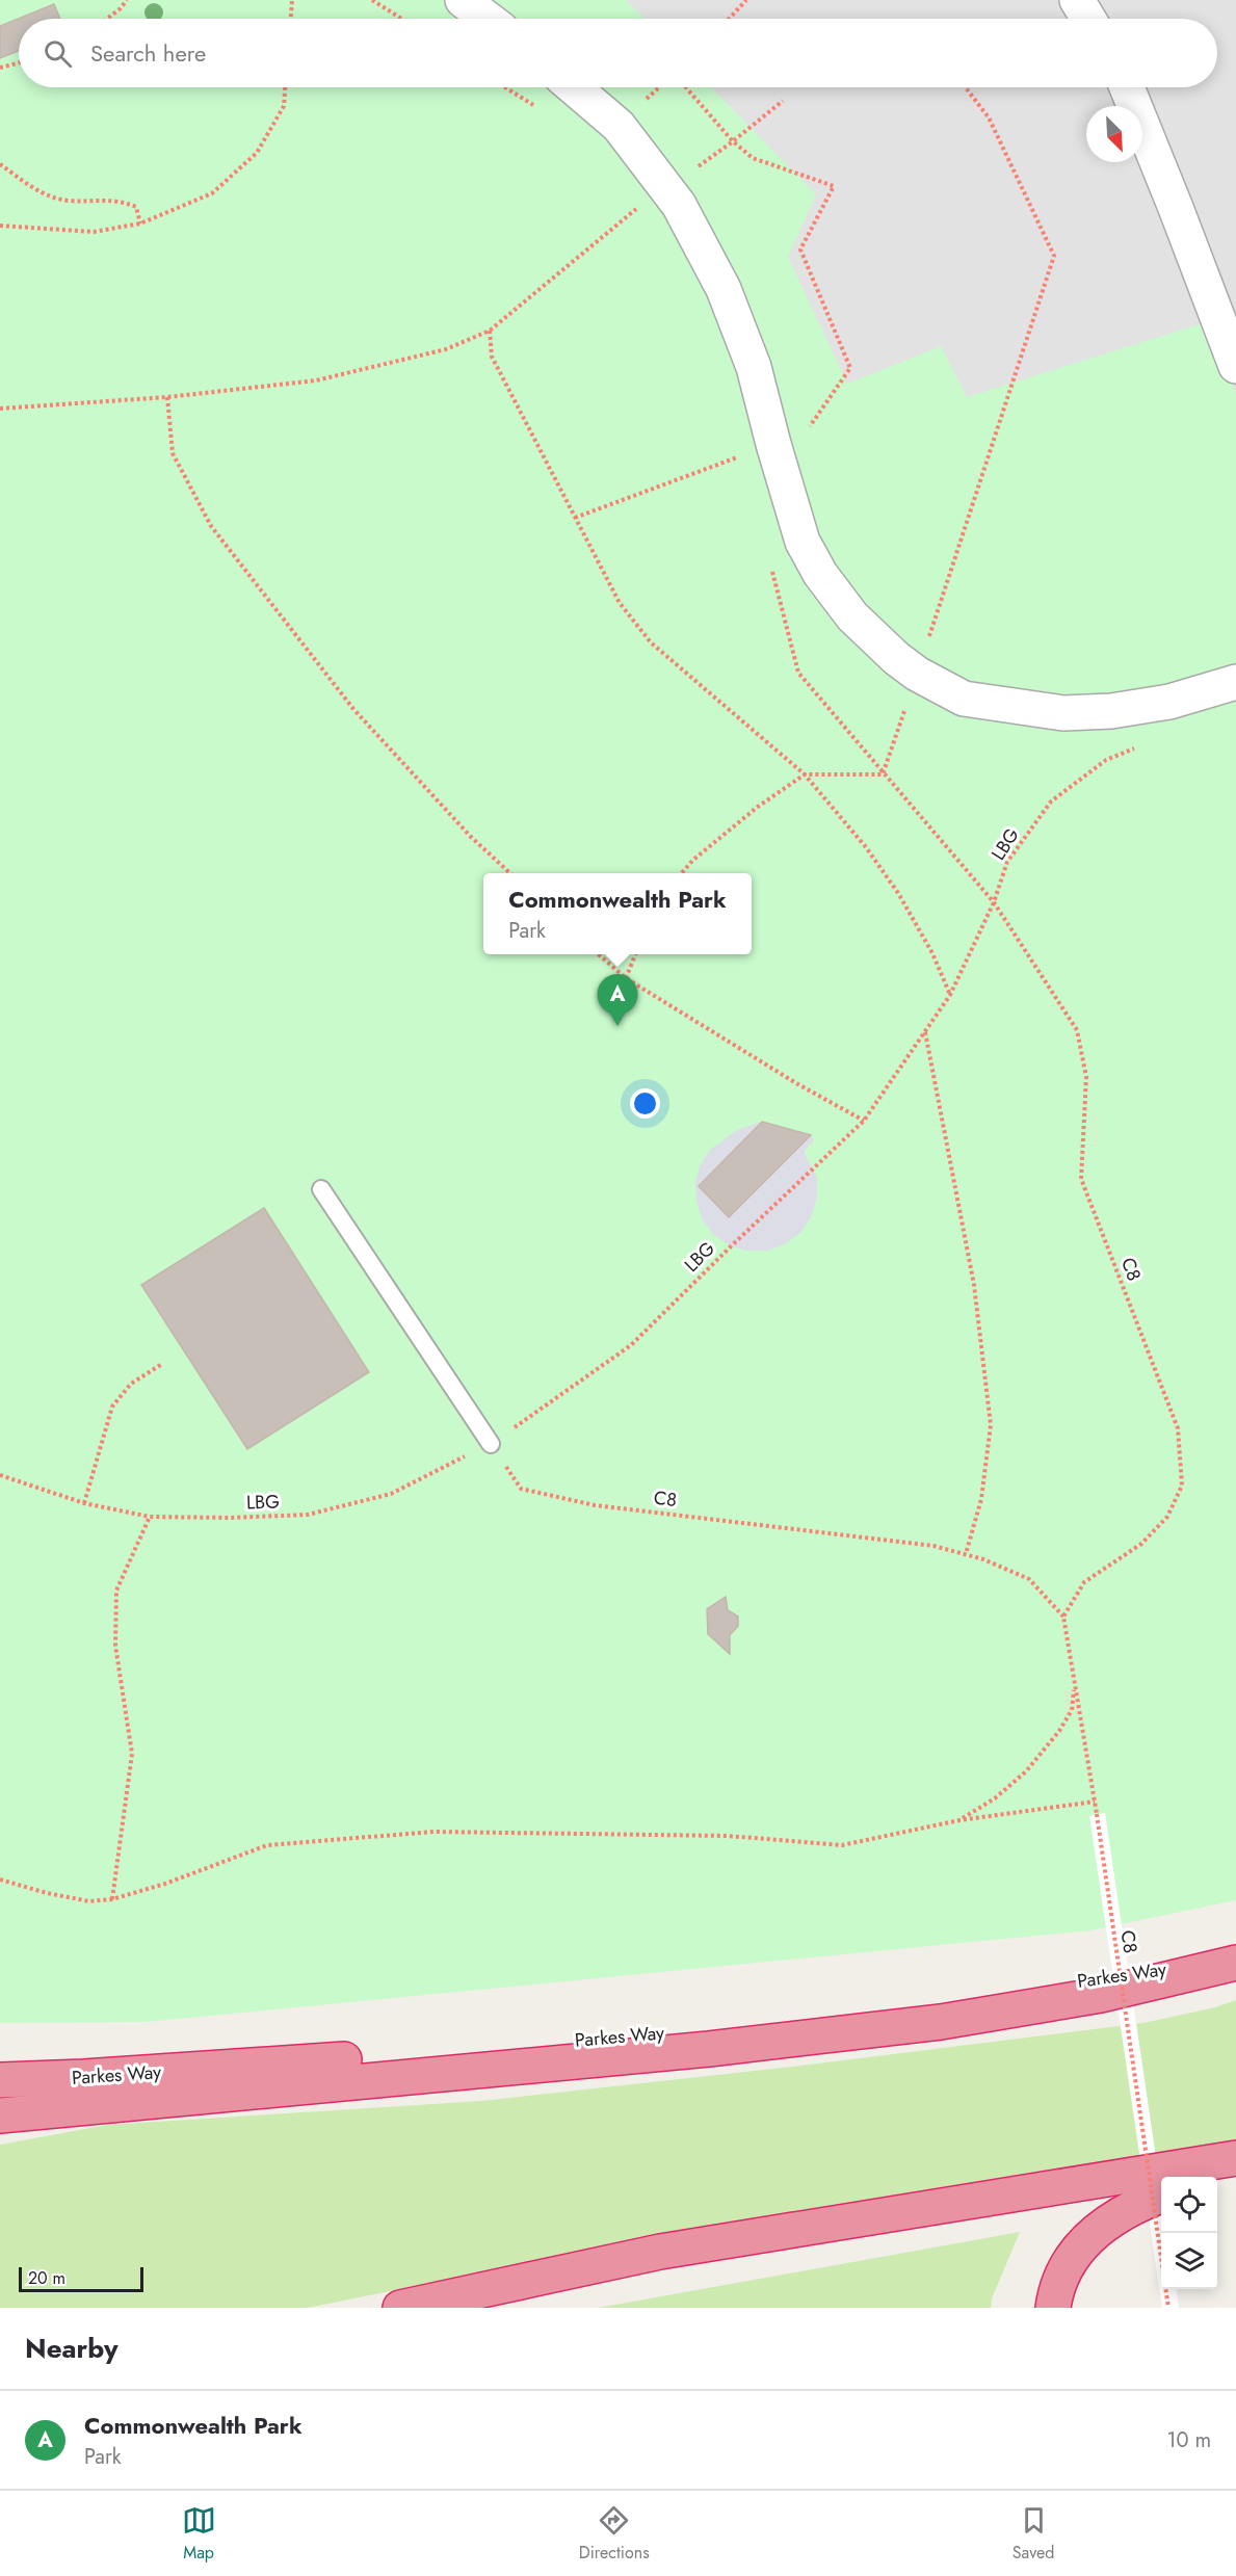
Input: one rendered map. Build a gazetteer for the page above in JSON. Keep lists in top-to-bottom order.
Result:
{
  "streets": {
    "highway": ["Parkes Way"],
    "path": ["LBG", "C8"]
  },
  "crossings": [
    ["LBG", "C8"]
  ],
  "scale_bar": "20 m",
  "north": "bottom right",
  "page": {
    "search": "Search here",
    "popup": ["Commonwealth Park", "Park"],
    "pins": "A",
    "scale": "20 m",
    "heading": "Nearby",
    "list": [
      {
        "mark": "A",
        "name": "Commonwealth Park",
        "note": "Park",
        "value": "10 m"
      }
    ],
    "nav": ["Map", "Directions", "Saved"]
  }
}
